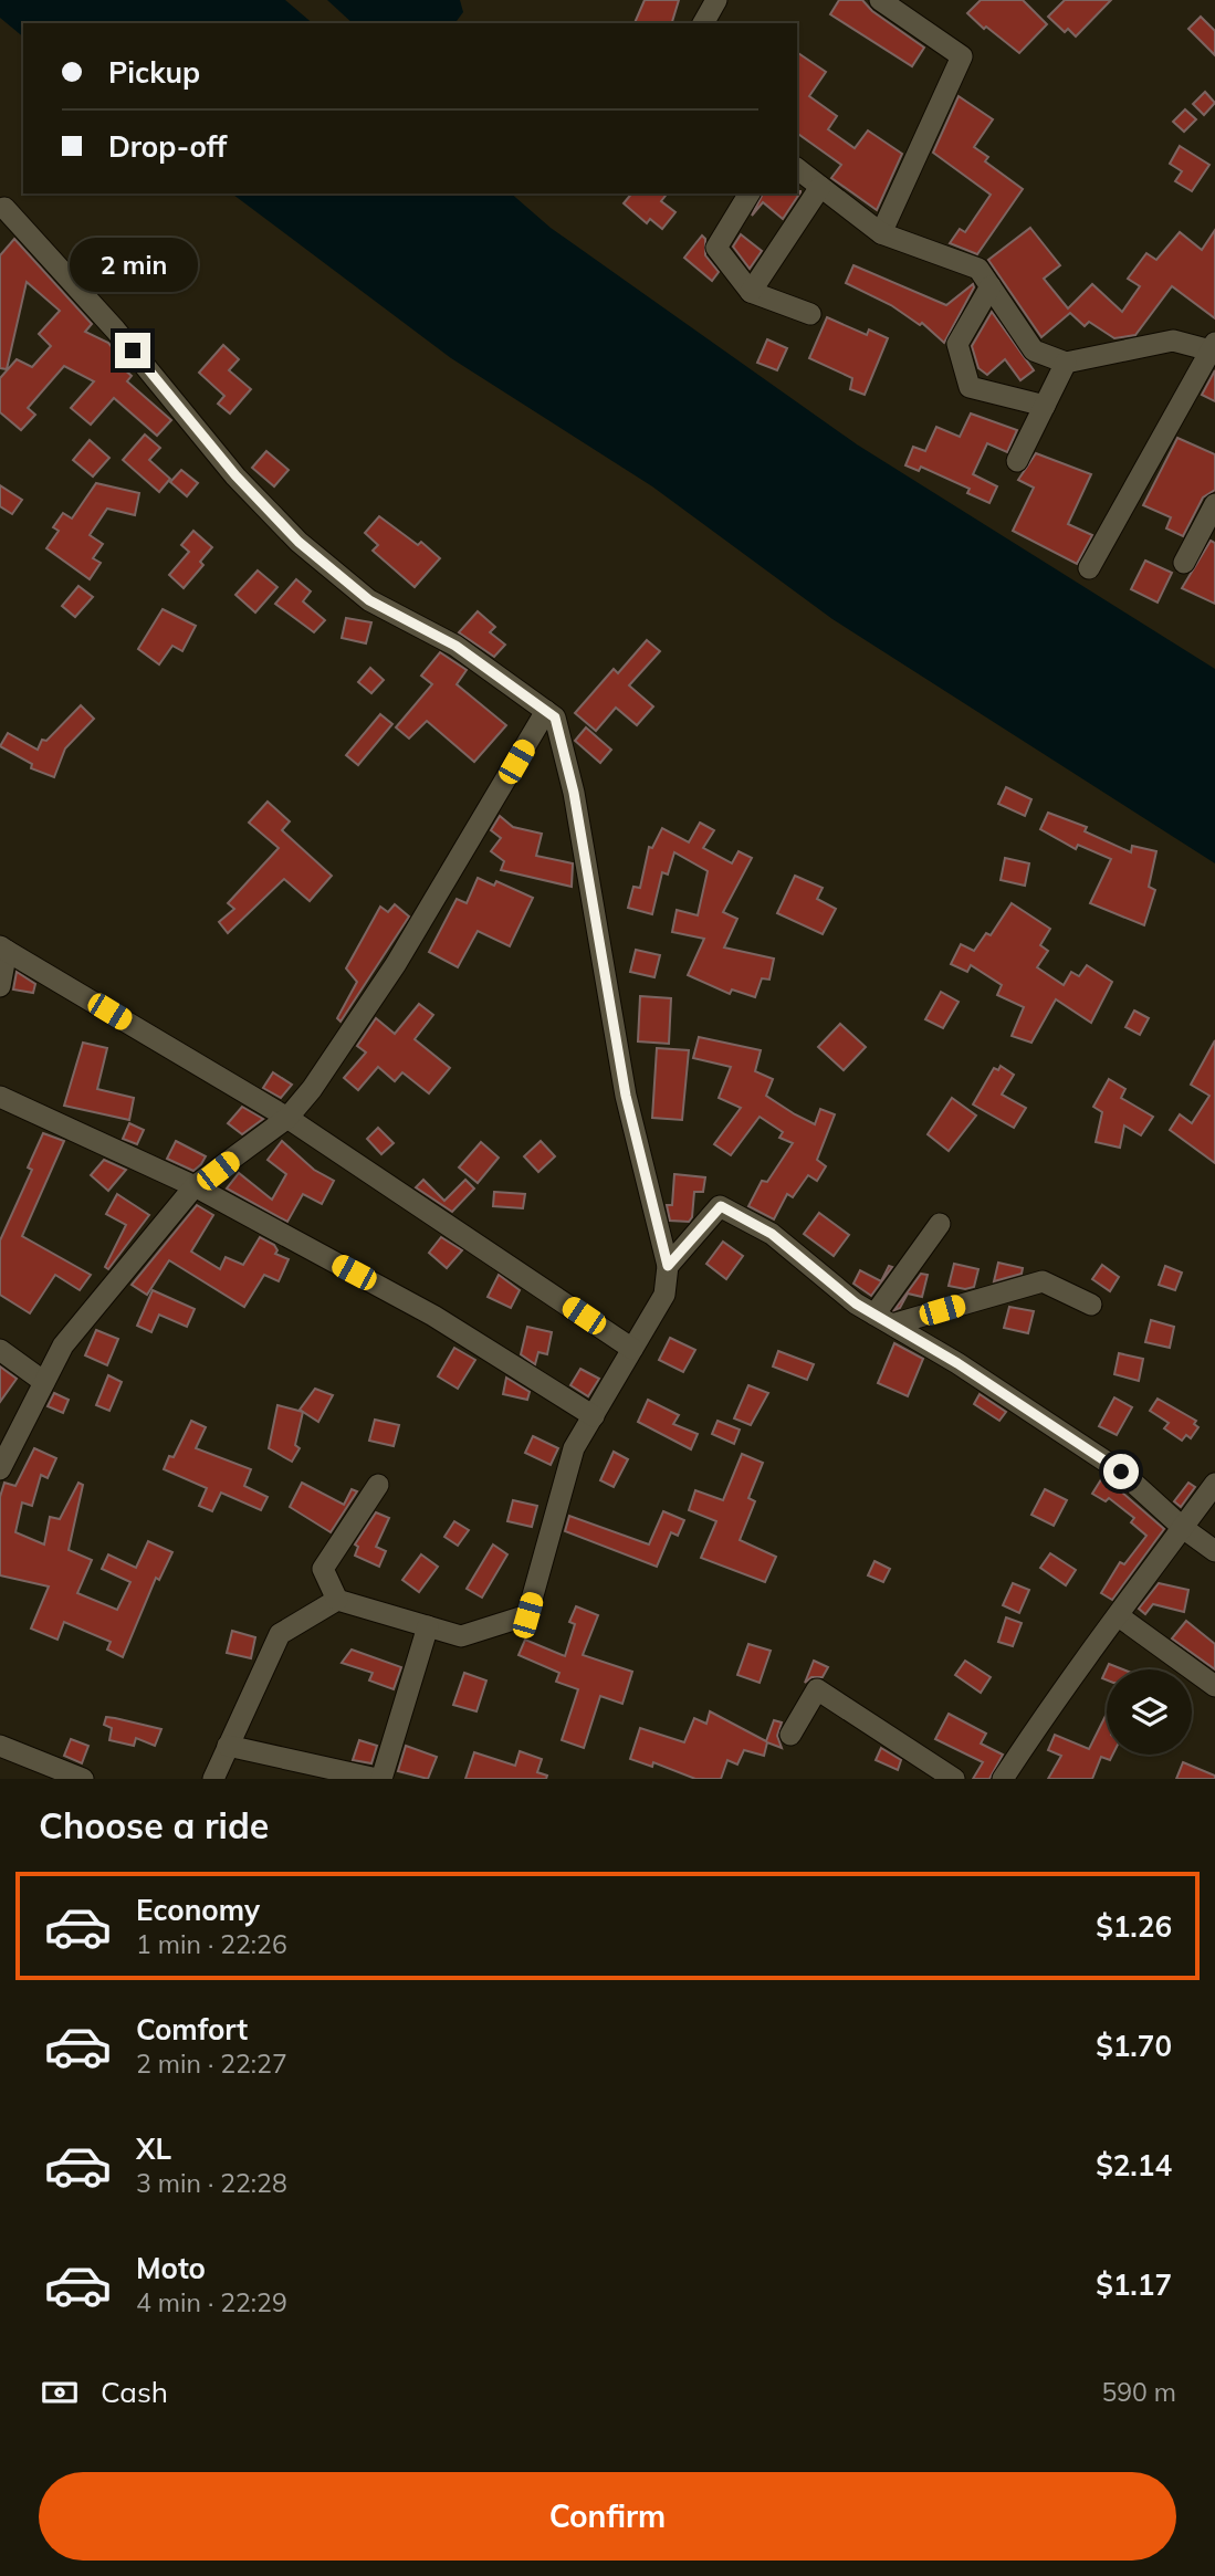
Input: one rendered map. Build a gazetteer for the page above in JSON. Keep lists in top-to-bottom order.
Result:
{
  "page": {
    "banner": ["Pickup", "Drop-off"],
    "bubble": "2 min",
    "heading": "Choose a ride",
    "list": [
      {
        "name": "Economy",
        "note": "1 min · 22:26",
        "value": "$1.26"
      },
      {
        "name": "Comfort",
        "note": "2 min · 22:27",
        "value": "$1.70"
      },
      {
        "name": "XL",
        "note": "3 min · 22:28",
        "value": "$2.14"
      },
      {
        "name": "Moto",
        "note": "4 min · 22:29",
        "value": "$1.17"
      }
    ],
    "pay": ["Cash", "590 m"],
    "buttons": "Confirm"
  }
}
